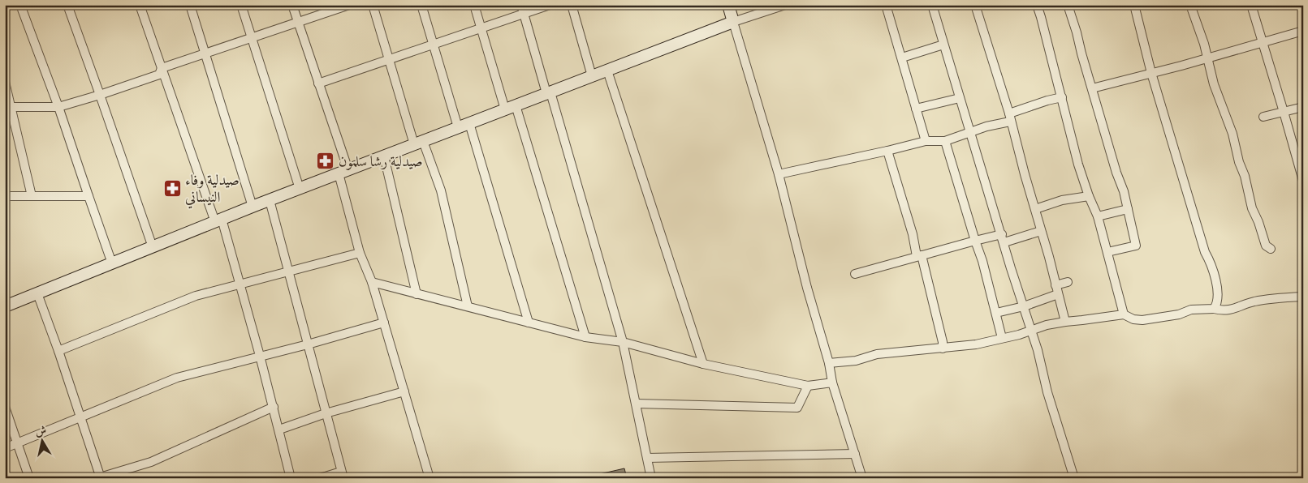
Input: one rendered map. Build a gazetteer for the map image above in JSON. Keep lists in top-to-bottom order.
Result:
{
  "places": {
    "pharmacy": ["صيدلية رشا سلمون", "صيدلية وفاء النيساني"]
  },
  "north": "top"
}
